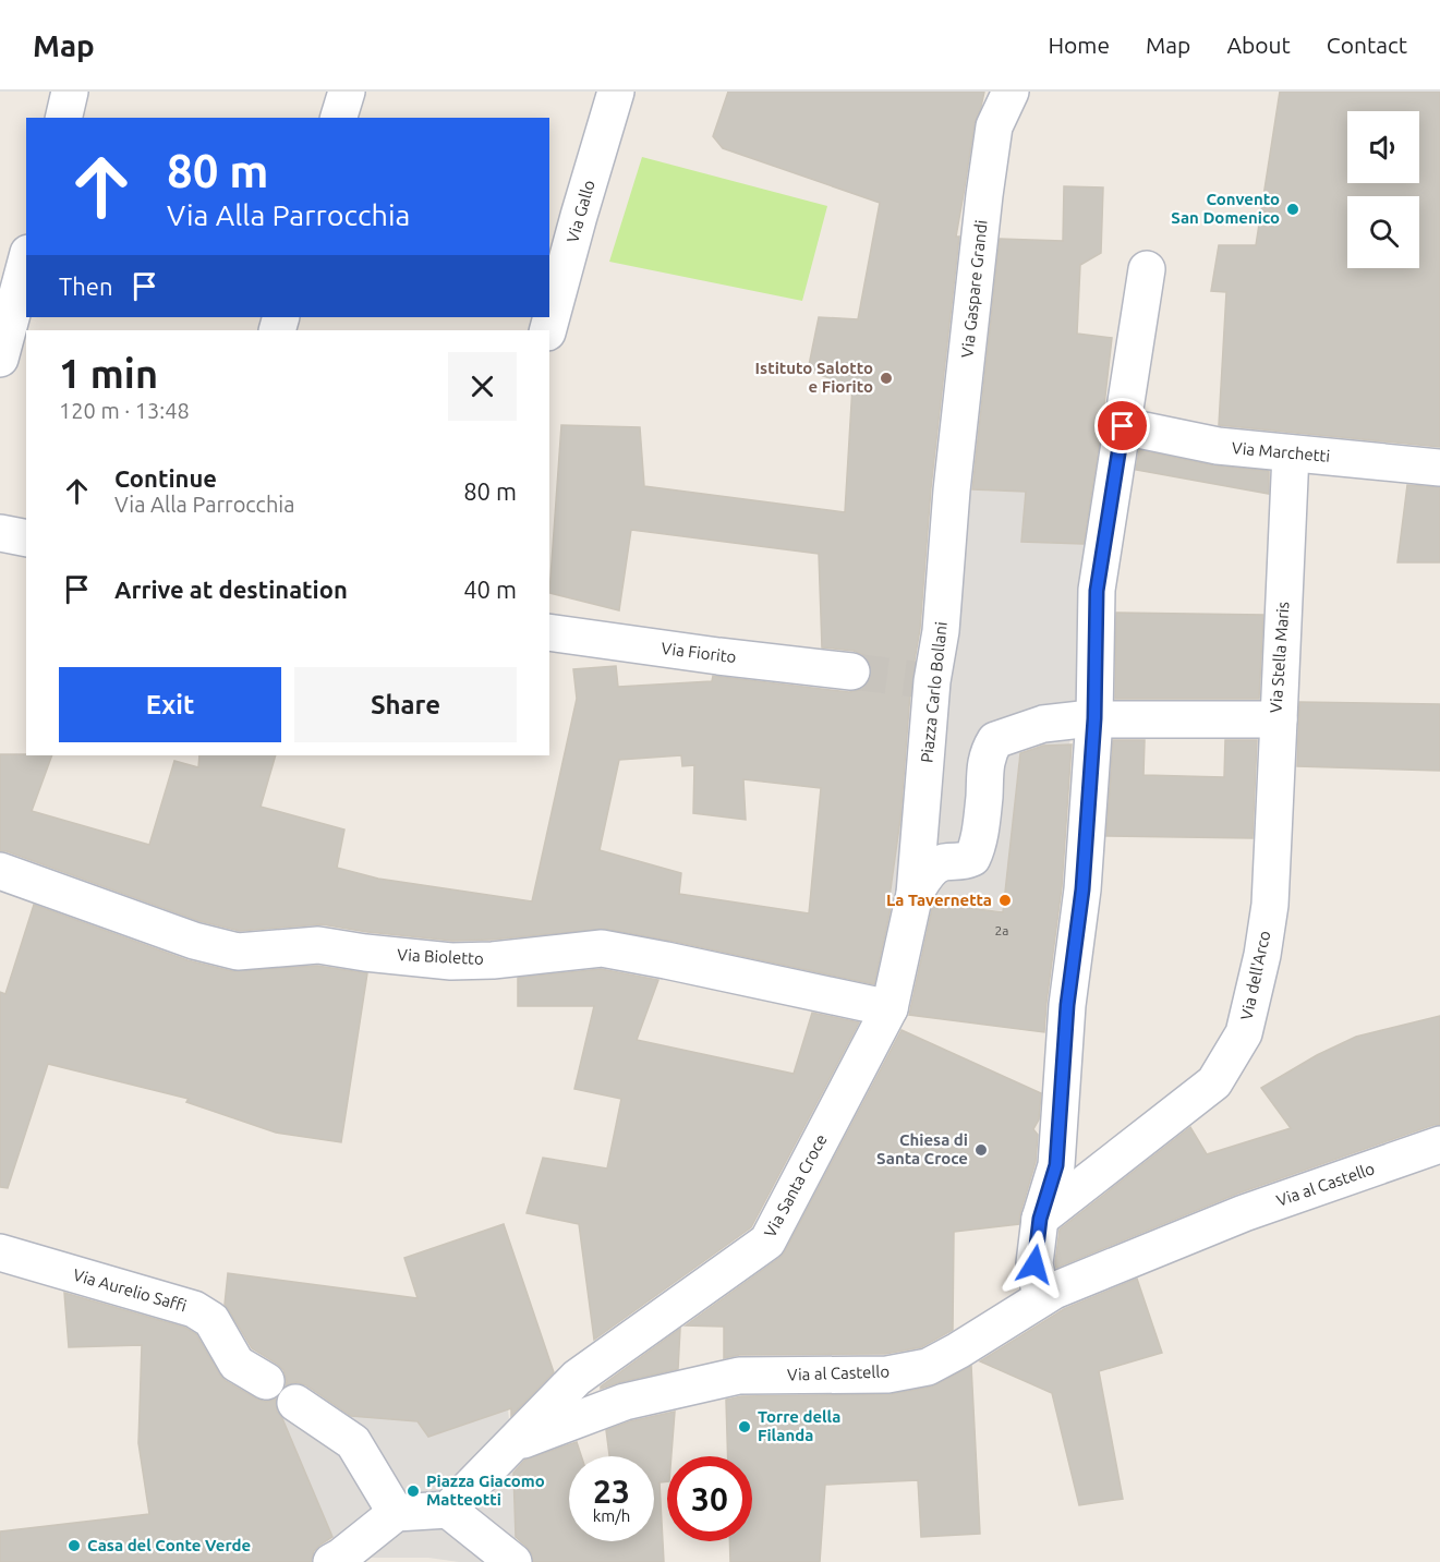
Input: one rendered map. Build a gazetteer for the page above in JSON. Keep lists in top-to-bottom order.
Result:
{
  "streets": {
    "street": [
      "Via Gallo",
      "Via Gaspare Grandi",
      "Via Marchetti",
      "Via Fiorito",
      "Via Stella Maris",
      "Piazza Carlo Bollani",
      "Via Bioletto",
      "Via dell'Arco",
      "Via al Castello",
      "Via Santa Croce",
      "Via Aurelio Saffi"
    ]
  },
  "crossings": [
    ["Via Gaspare Grandi", "Piazza Carlo Bollani"],
    ["Via Marchetti", "Via Stella Maris"],
    ["Via Stella Maris", "Via dell'Arco"],
    ["Piazza Carlo Bollani", "Via Santa Croce"],
    ["Via Bioletto", "Via Santa Croce"],
    ["Via al Castello", "Via Santa Croce"]
  ],
  "places": [
    "Convento San Domenico",
    "Istituto Salotto e Fiorito",
    "La Tavernetta",
    "Chiesa di Santa Croce",
    "Torre della Filanda",
    "Piazza Giacomo Matteotti",
    "Casa del Conte Verde"
  ],
  "house_numbers": ["2a"],
  "page": {
    "header": "Map",
    "nav": [
      "Home",
      "Map",
      "About",
      "Contact"
    ],
    "turn": ["80 m", "Via Alla Parrocchia"],
    "then": "Then",
    "heading": ["1 min", "120 m · 13:48"],
    "list": [
      {
        "name": "Continue",
        "note": "Via Alla Parrocchia",
        "value": "80 m"
      },
      {
        "name": "Arrive at destination",
        "value": "40 m"
      }
    ],
    "buttons": ["Exit", "Share"],
    "speed": "23 km/h",
    "limit": "30"
  }
}
